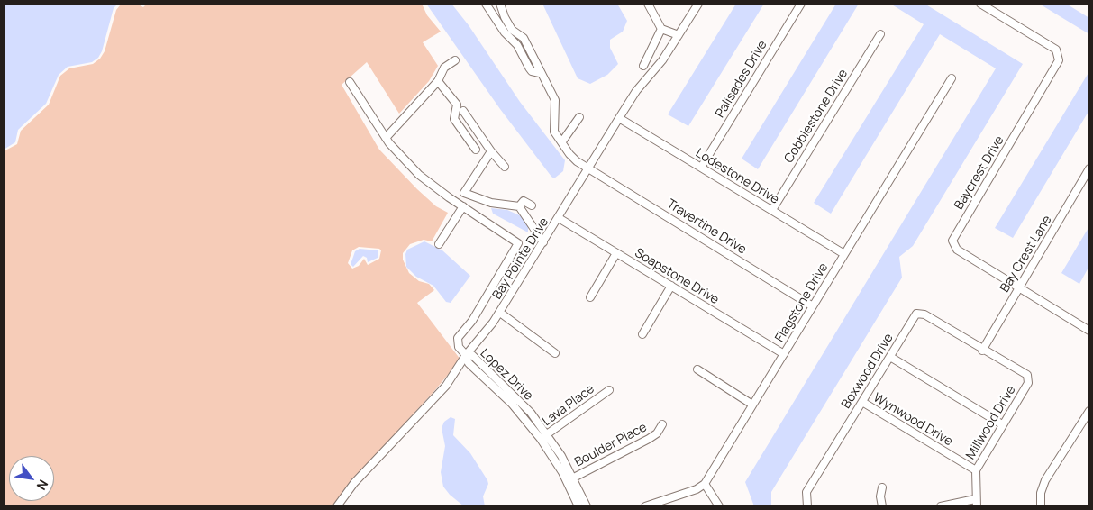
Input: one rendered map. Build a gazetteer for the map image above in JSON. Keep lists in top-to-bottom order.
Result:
{
  "streets": {
    "street": [
      "Palisades Drive",
      "Cobblestone Drive",
      "Baycrest Drive",
      "Lodestone Drive",
      "Travertine Drive",
      "Bay Crest Lane",
      "Bay Pointe Drive",
      "Soapstone Drive",
      "Flagstone Drive",
      "Boxwood Drive",
      "Lopez Drive",
      "Lava Place",
      "Wynwood Drive",
      "Millwood Drive",
      "Boulder Place"
    ]
  },
  "crossings": [
    ["Palisades Drive", "Lodestone Drive"],
    ["Cobblestone Drive", "Lodestone Drive"],
    ["Baycrest Drive", "Bay Crest Lane"],
    ["Lodestone Drive", "Bay Pointe Drive"],
    ["Lodestone Drive", "Flagstone Drive"],
    ["Travertine Drive", "Bay Pointe Drive"],
    ["Travertine Drive", "Flagstone Drive"],
    ["Bay Crest Lane", "Boxwood Drive"],
    ["Bay Crest Lane", "Millwood Drive"],
    ["Bay Pointe Drive", "Soapstone Drive"],
    ["Bay Pointe Drive", "Lopez Drive"],
    ["Soapstone Drive", "Flagstone Drive"],
    ["Boxwood Drive", "Wynwood Drive"],
    ["Boxwood Drive", "Millwood Drive"],
    ["Lopez Drive", "Lava Place"],
    ["Lopez Drive", "Boulder Place"],
    ["Wynwood Drive", "Millwood Drive"]
  ],
  "north": "bottom right"
}
